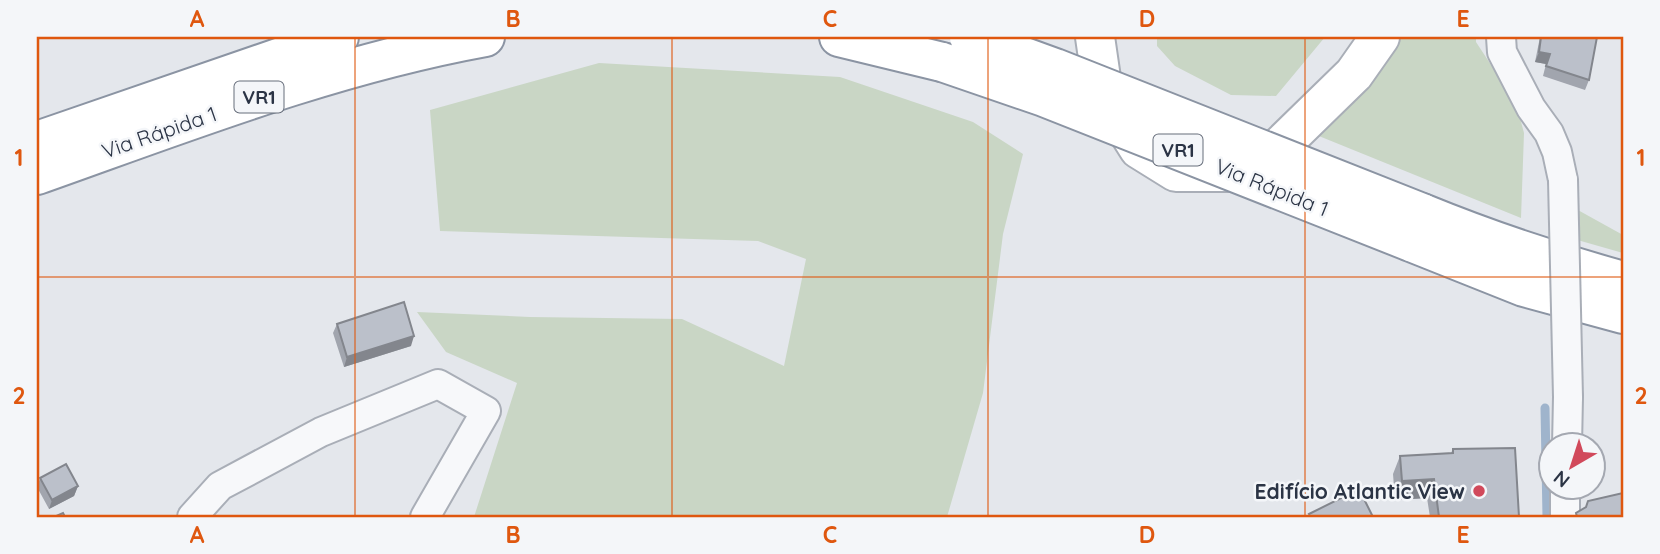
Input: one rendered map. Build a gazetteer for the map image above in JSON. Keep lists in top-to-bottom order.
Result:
{
  "streets": {
    "main road": ["VR1", "Via Rápida 1"]
  },
  "places": ["Edifício Atlantic View"],
  "north": "bottom left",
  "grid": {
    "columns": [
      "A",
      "B",
      "C",
      "D",
      "E"
    ],
    "rows": ["1", "2"]
  }
}
